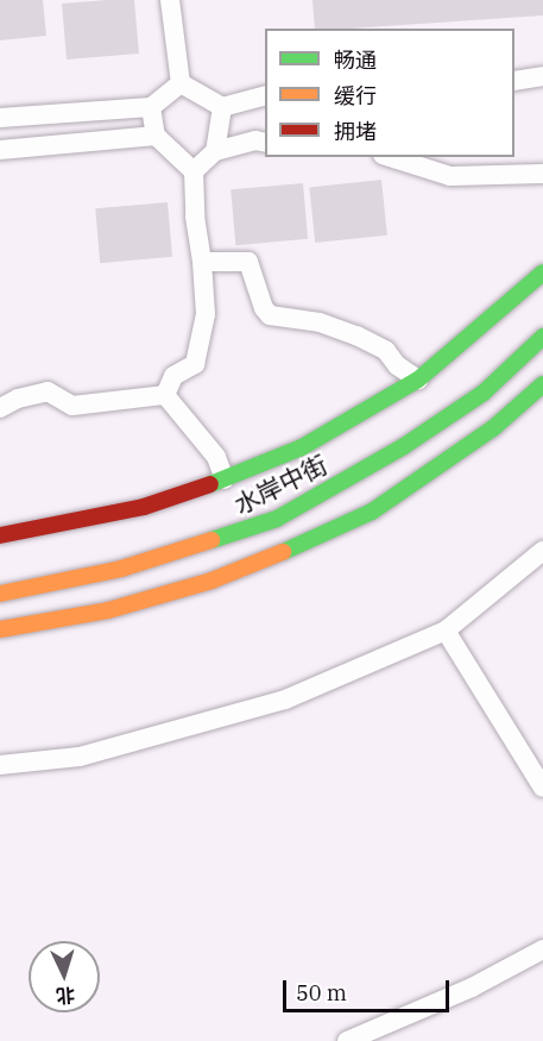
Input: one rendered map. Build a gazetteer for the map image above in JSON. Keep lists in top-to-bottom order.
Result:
{
  "streets": {
    "street": ["水岸中街"]
  },
  "legend": ["畅通", "缓行", "拥堵"],
  "scale_bar": "50 m",
  "north": "bottom"
}
